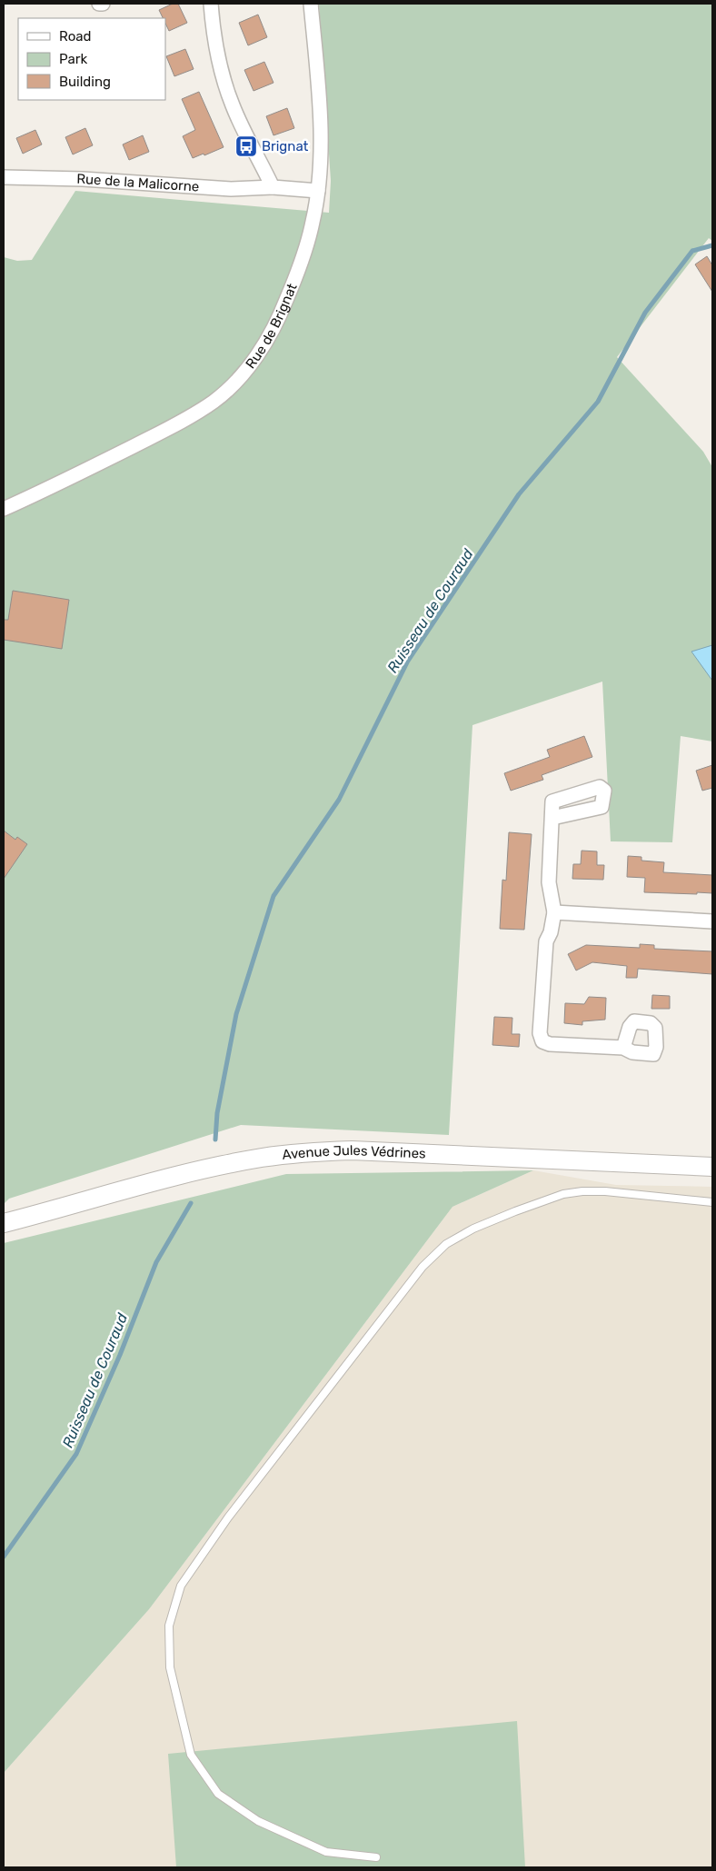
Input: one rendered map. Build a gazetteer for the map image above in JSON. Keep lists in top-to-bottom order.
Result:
{
  "streets": {
    "main road": ["Avenue Jules Védrines"],
    "street": ["Rue de la Malicorne", "Rue de Brignat"]
  },
  "crossings": [
    ["Rue de la Malicorne", "Rue de Brignat"]
  ],
  "water": ["Ruisseau de Couraud"],
  "places": {
    "bus stop": ["Brignat"]
  },
  "legend": ["Road", "Park", "Building"]
}
